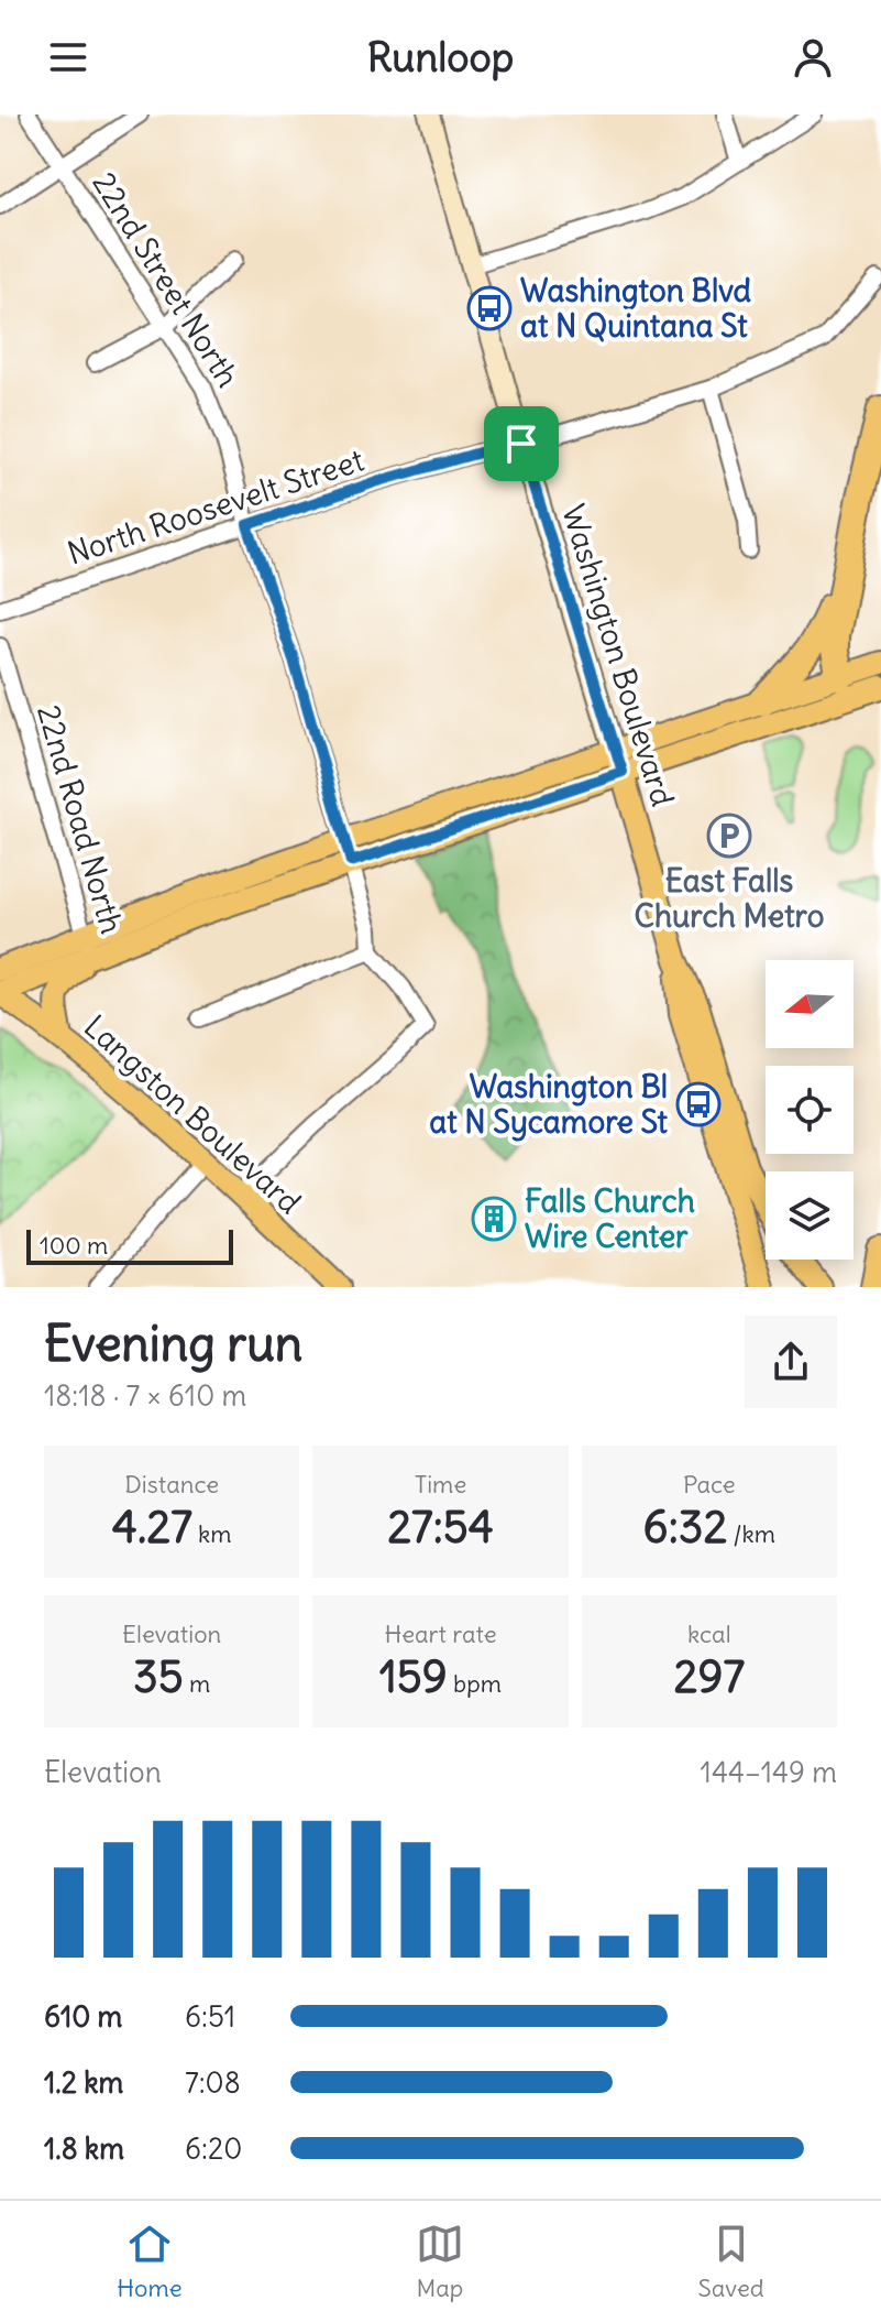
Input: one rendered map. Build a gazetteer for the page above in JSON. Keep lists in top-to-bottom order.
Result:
{
  "streets": {
    "main road": ["Washington Boulevard", "Langston Boulevard"],
    "street": ["22nd Street North", "North Roosevelt Street", "22nd Road North"]
  },
  "crossings": [
    ["22nd Street North", "North Roosevelt Street"],
    ["North Roosevelt Street", "Washington Boulevard"]
  ],
  "places": {
    "bus stop": ["Washington Blvd at N Quintana St", "Washington Bl at N Sycamore St"],
    "parking": ["East Falls Church Metro"],
    "building": ["Falls Church Wire Center"]
  },
  "scale_bar": "100 m",
  "north": "left",
  "page": {
    "header": "Runloop",
    "scale": "100 m",
    "heading": ["Evening run", "18:18 · 7 × 610 m"],
    "stats": [
      ["Distance", "4.27 km"],
      ["Time", "27:54"],
      ["Pace", "6:32 /km"],
      ["Elevation", "35 m"],
      ["Heart rate", "159 bpm"],
      ["kcal", "297"]
    ],
    "chart": ["Elevation", "144–149 m"],
    "list": [
      {
        "name": "610 m",
        "note": "6:51"
      },
      {
        "name": "1.2 km",
        "note": "7:08"
      },
      {
        "name": "1.8 km",
        "note": "6:20"
      }
    ],
    "tabs": ["Home", "Map", "Saved"]
  }
}
